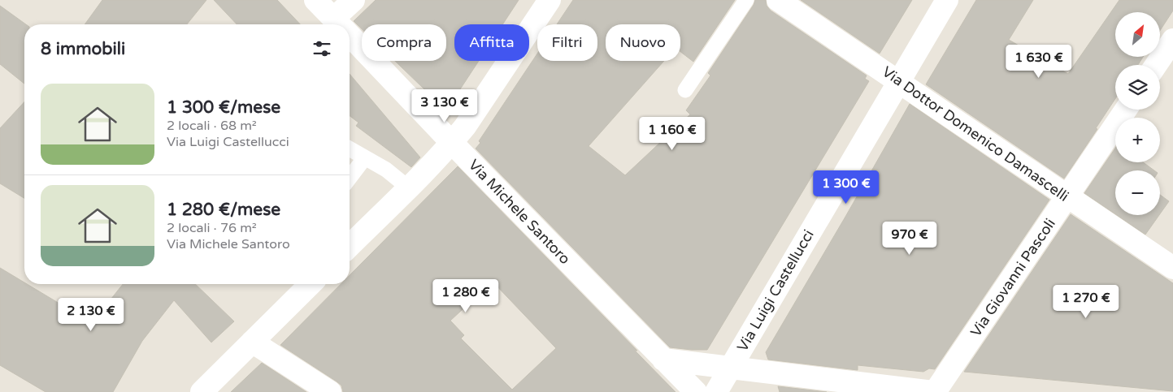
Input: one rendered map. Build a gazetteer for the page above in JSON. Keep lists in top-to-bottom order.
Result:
{
  "streets": {
    "street": [
      "Via Dottor Domenico Damascelli",
      "Via Michele Santoro",
      "Via Giovanni Pascoli",
      "Via Luigi Castellucci"
    ]
  },
  "crossings": [
    ["Via Dottor Domenico Damascelli", "Via Giovanni Pascoli"],
    ["Via Dottor Domenico Damascelli", "Via Luigi Castellucci"]
  ],
  "north": "top right",
  "page": {
    "map_buttons": ["+", "−"],
    "chip": [
      "Compra",
      "Affitta",
      "Filtri",
      "Nuovo"
    ],
    "heading": "8 immobili",
    "price": [
      "1 630 €",
      "3 130 €",
      "1 160 €",
      "1 300 €",
      "970 €",
      "1 280 €",
      "1 270 €",
      "2 130 €"
    ],
    "list": [
      {
        "name": "1 300 €/mese",
        "note": "2 locali · 68 m² · Via Luigi Castellucci"
      },
      {
        "name": "1 280 €/mese",
        "note": "2 locali · 76 m² · Via Michele Santoro"
      }
    ]
  }
}
